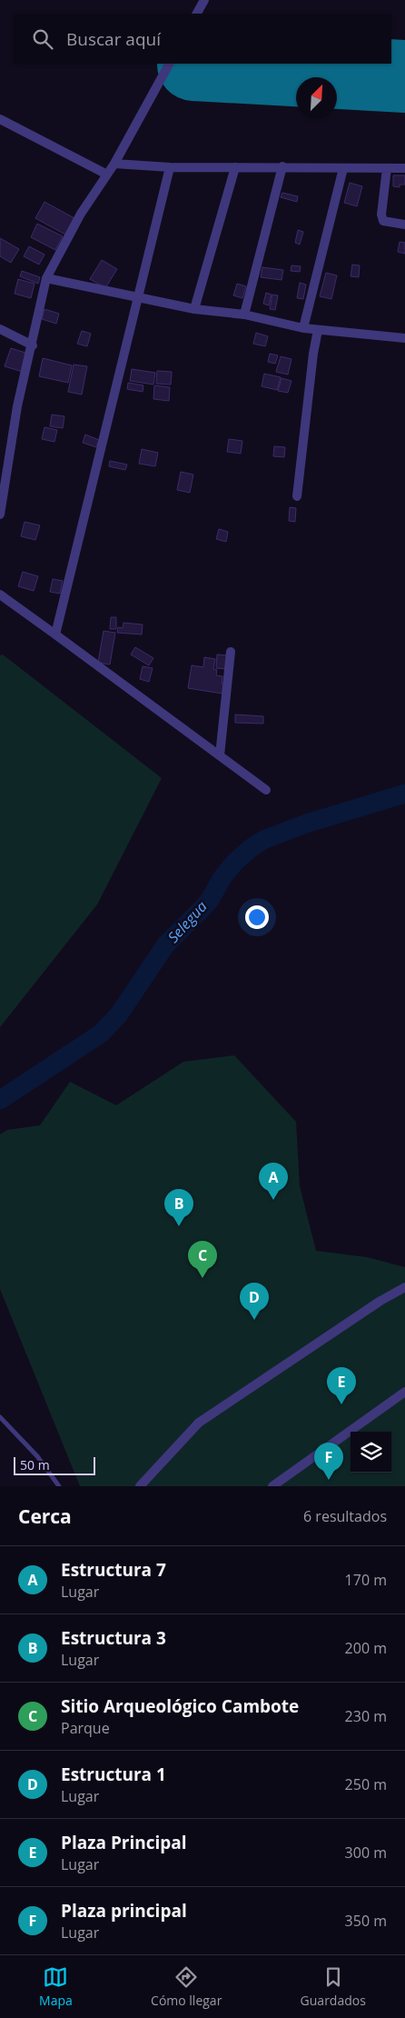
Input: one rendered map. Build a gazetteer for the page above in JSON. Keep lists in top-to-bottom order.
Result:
{
  "water": ["Selegua"],
  "scale_bar": "50 m",
  "north": "top right",
  "page": {
    "search": "Buscar aquí",
    "pins": [
      "A",
      "B",
      "C",
      "D",
      "E",
      "F"
    ],
    "scale": "50 m",
    "heading": ["Cerca", "6 resultados"],
    "list": [
      {
        "mark": "A",
        "name": "Estructura 7",
        "note": "Lugar",
        "value": "170 m"
      },
      {
        "mark": "B",
        "name": "Estructura 3",
        "note": "Lugar",
        "value": "200 m"
      },
      {
        "mark": "C",
        "name": "Sitio Arqueológico Cambote",
        "note": "Parque",
        "value": "230 m"
      },
      {
        "mark": "D",
        "name": "Estructura 1",
        "note": "Lugar",
        "value": "250 m"
      },
      {
        "mark": "E",
        "name": "Plaza Principal",
        "note": "Lugar",
        "value": "300 m"
      },
      {
        "mark": "F",
        "name": "Plaza principal",
        "note": "Lugar",
        "value": "350 m"
      }
    ],
    "nav": ["Mapa", "Cómo llegar", "Guardados"]
  }
}
